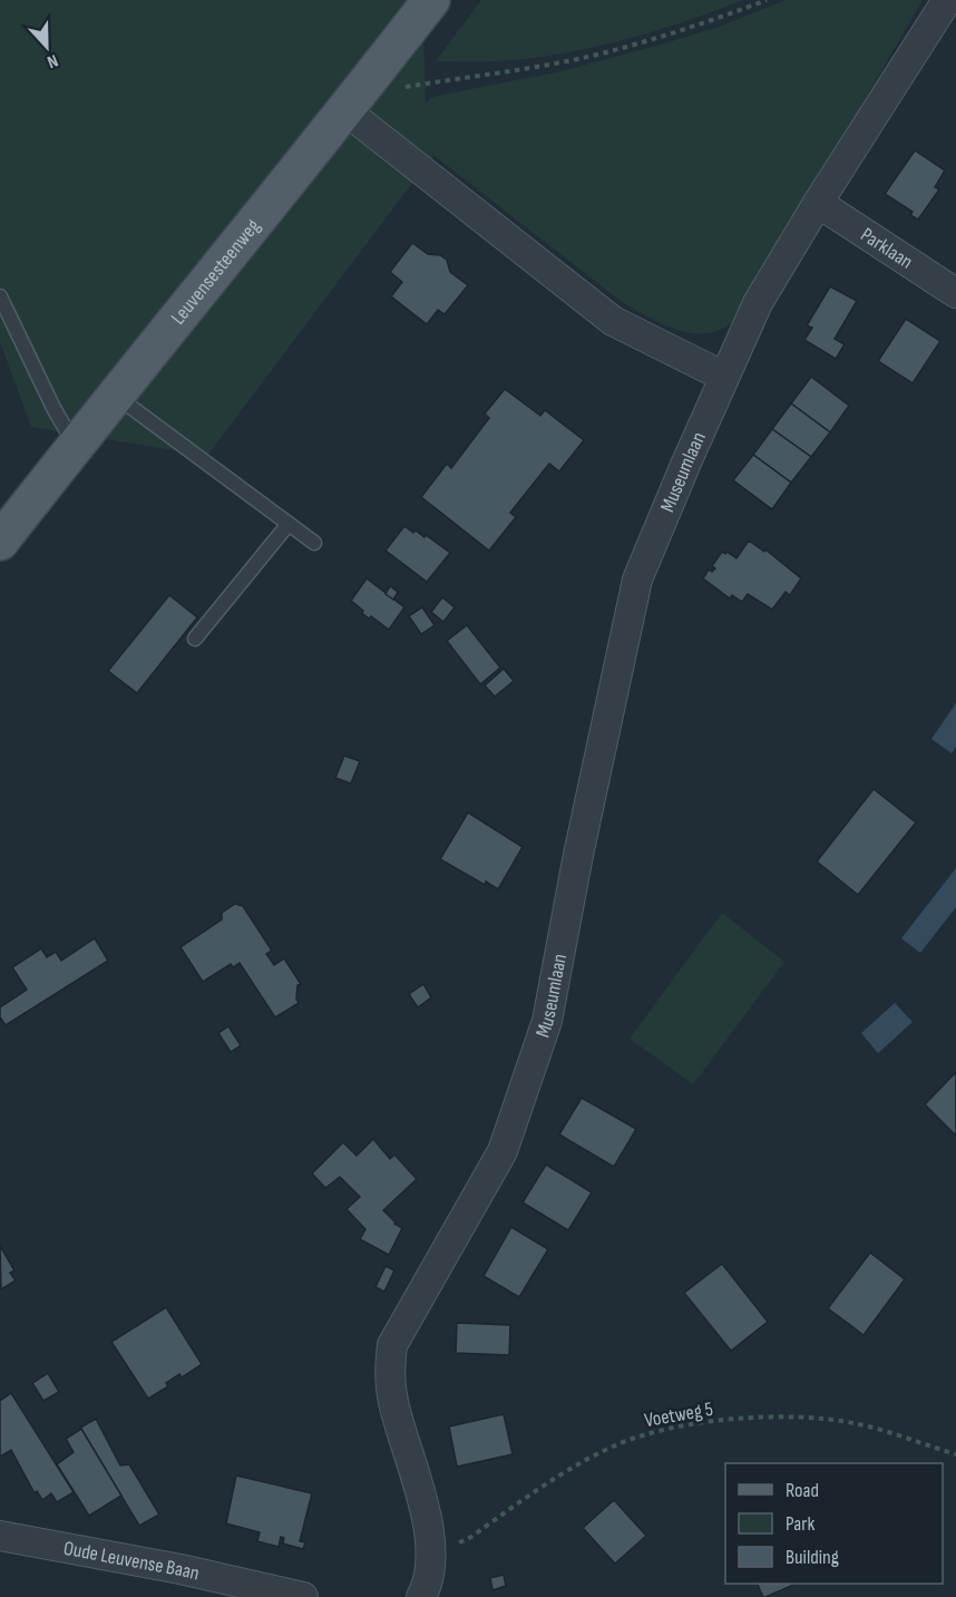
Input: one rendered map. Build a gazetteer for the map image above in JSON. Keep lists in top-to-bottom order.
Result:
{
  "streets": {
    "main road": ["Leuvensesteenweg"],
    "street": ["Parklaan", "Museumlaan", "Oude Leuvense Baan"],
    "path": ["Voetweg 5"]
  },
  "crossings": [
    ["Parklaan", "Museumlaan"],
    ["Museumlaan", "Voetweg 5"]
  ],
  "legend": ["Road", "Park", "Building"],
  "north": "bottom"
}
